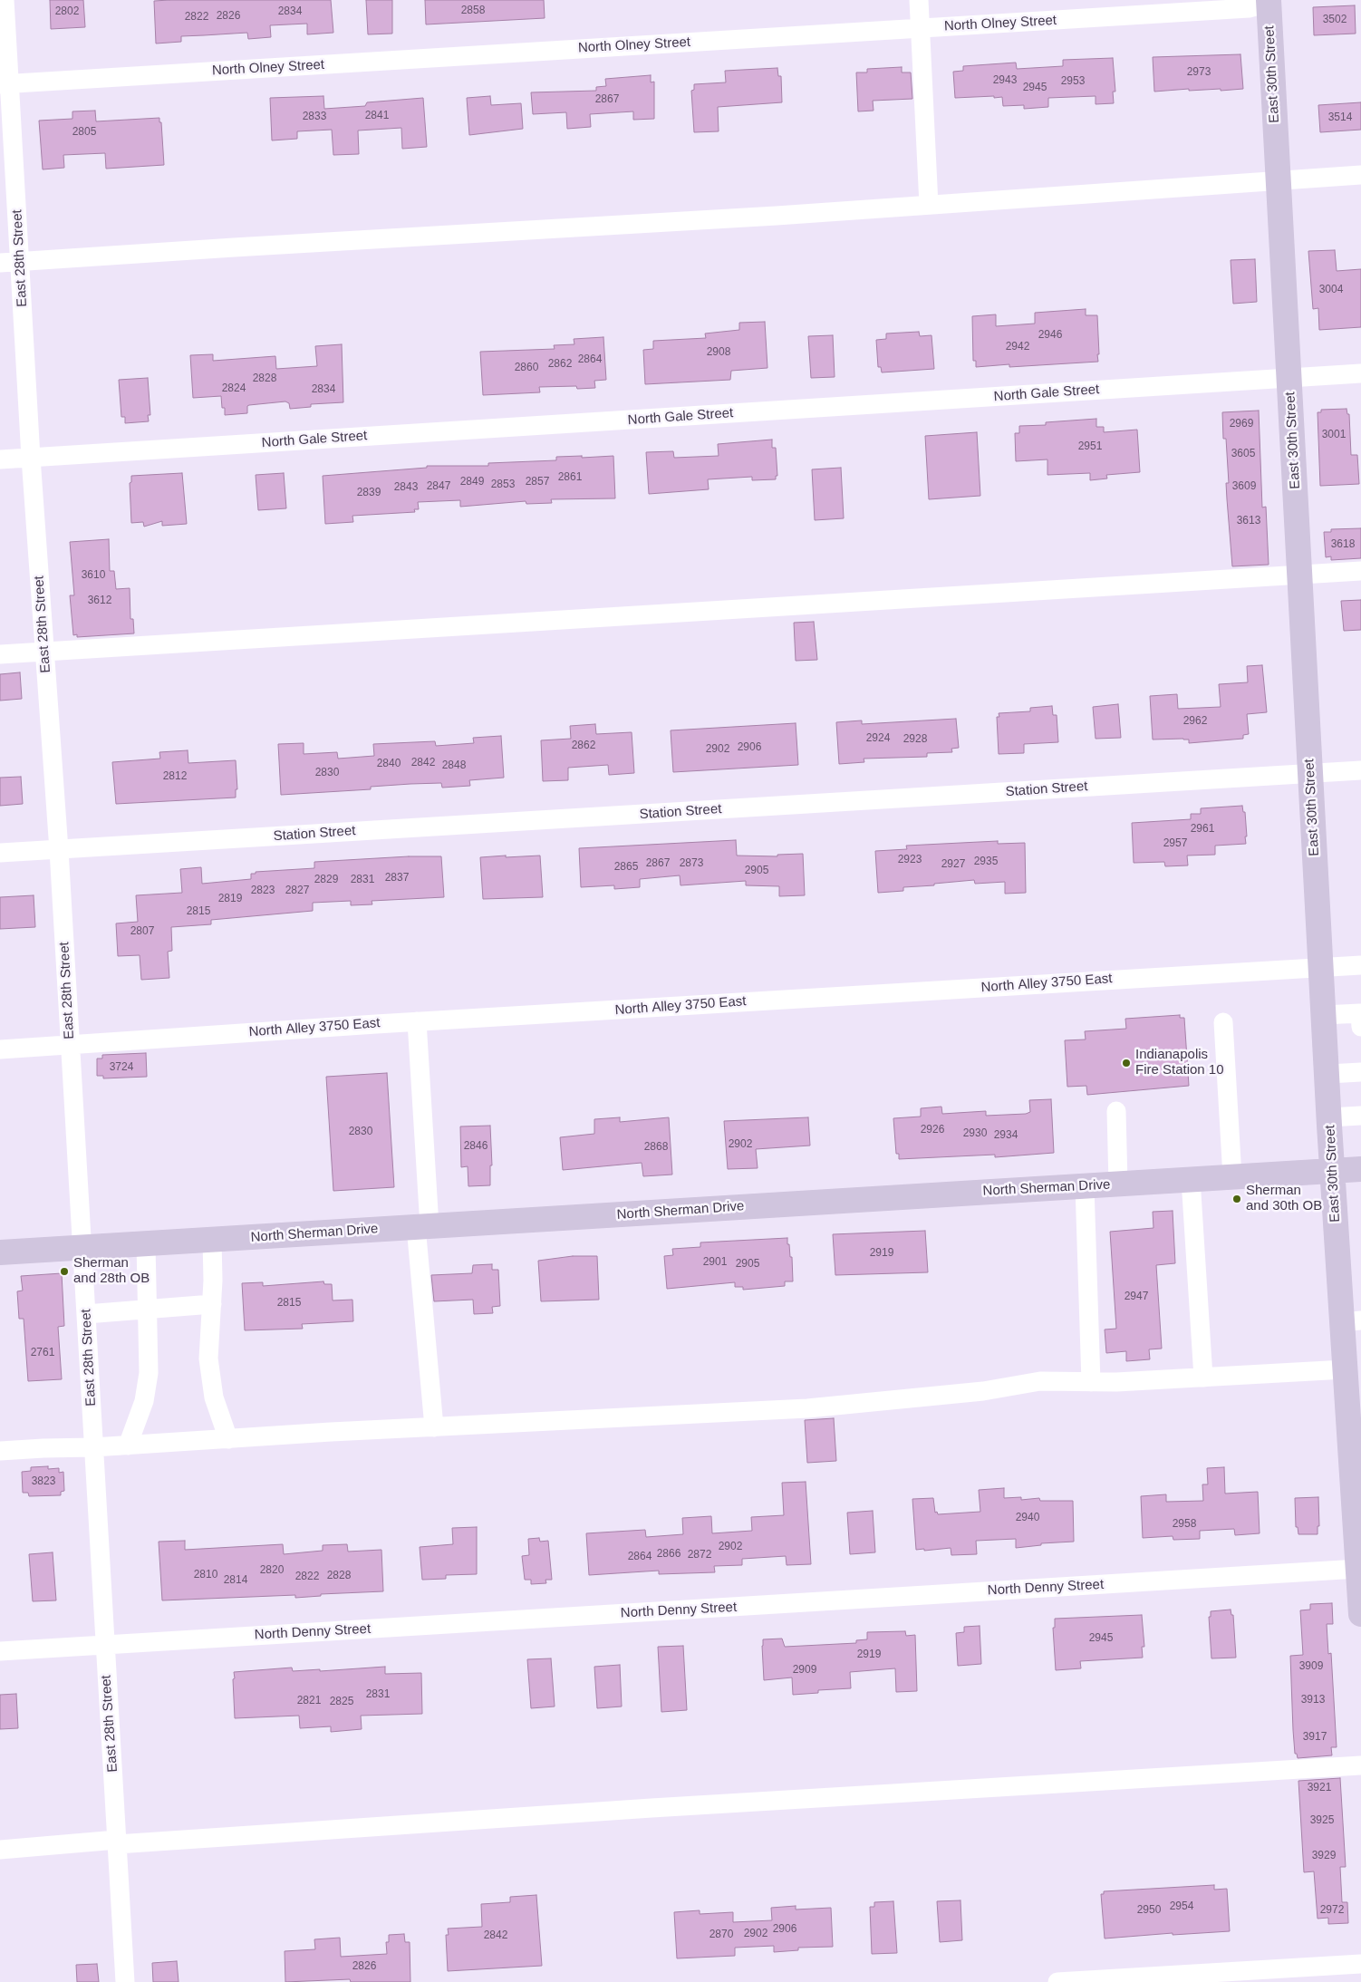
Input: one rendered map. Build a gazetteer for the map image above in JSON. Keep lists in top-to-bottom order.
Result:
{
  "streets": {
    "main road": ["East 30th Street", "North Sherman Drive"],
    "street": [
      "North Olney Street",
      "East 28th Street",
      "North Gale Street",
      "Station Street",
      "North Alley 3750 East",
      "North Denny Street"
    ]
  },
  "crossings": [
    ["North Olney Street", "East 30th Street"],
    ["North Olney Street", "East 28th Street"],
    ["East 30th Street", "North Gale Street"],
    ["East 30th Street", "Station Street"],
    ["East 30th Street", "North Alley 3750 East"],
    ["East 30th Street", "North Sherman Drive"],
    ["East 30th Street", "North Denny Street"],
    ["East 28th Street", "North Gale Street"],
    ["East 28th Street", "Station Street"],
    ["East 28th Street", "North Alley 3750 East"],
    ["East 28th Street", "North Sherman Drive"],
    ["East 28th Street", "North Denny Street"]
  ],
  "places": ["Indianapolis Fire Station 10", "Sherman and 30th OB", "Sherman and 28th OB"],
  "house_numbers": [
    "2858",
    "2802",
    "2834",
    "2826",
    "2822",
    "3502",
    "2973",
    "2943",
    "2953",
    "2945",
    "2867",
    "2841",
    "2833",
    "3514",
    "2805",
    "3004",
    "2946",
    "2942",
    "2908",
    "2864",
    "2862",
    "2860",
    "2828",
    "2824",
    "2834",
    "2969",
    "3001",
    "2951",
    "3605",
    "2861",
    "2849",
    "2857",
    "2853",
    "2847",
    "3609",
    "2843",
    "2839",
    "3613",
    "3618",
    "3610",
    "3612",
    "2962",
    "2924",
    "2928",
    "2862",
    "2906",
    "2902",
    "2842",
    "2840",
    "2848",
    "2830",
    "2812",
    "2961",
    "2957",
    "2923",
    "2935",
    "2867",
    "2873",
    "2927",
    "2865",
    "2905",
    "2837",
    "2829",
    "2831",
    "2823",
    "2827",
    "2819",
    "2815",
    "2807",
    "3724",
    "2926",
    "2830",
    "2930",
    "2934",
    "2902",
    "2846",
    "2868",
    "2919",
    "2901",
    "2905",
    "2947",
    "2815",
    "2761",
    "3823",
    "2940",
    "2958",
    "2902",
    "2866",
    "2872",
    "2864",
    "2820",
    "2810",
    "2828",
    "2822",
    "2814",
    "2945",
    "2919",
    "3909",
    "2909",
    "2831",
    "3913",
    "2821",
    "2825",
    "3917",
    "3921",
    "3925",
    "3929",
    "2954",
    "2950",
    "2972",
    "2906",
    "2902",
    "2870",
    "2842",
    "2826"
  ]
}
